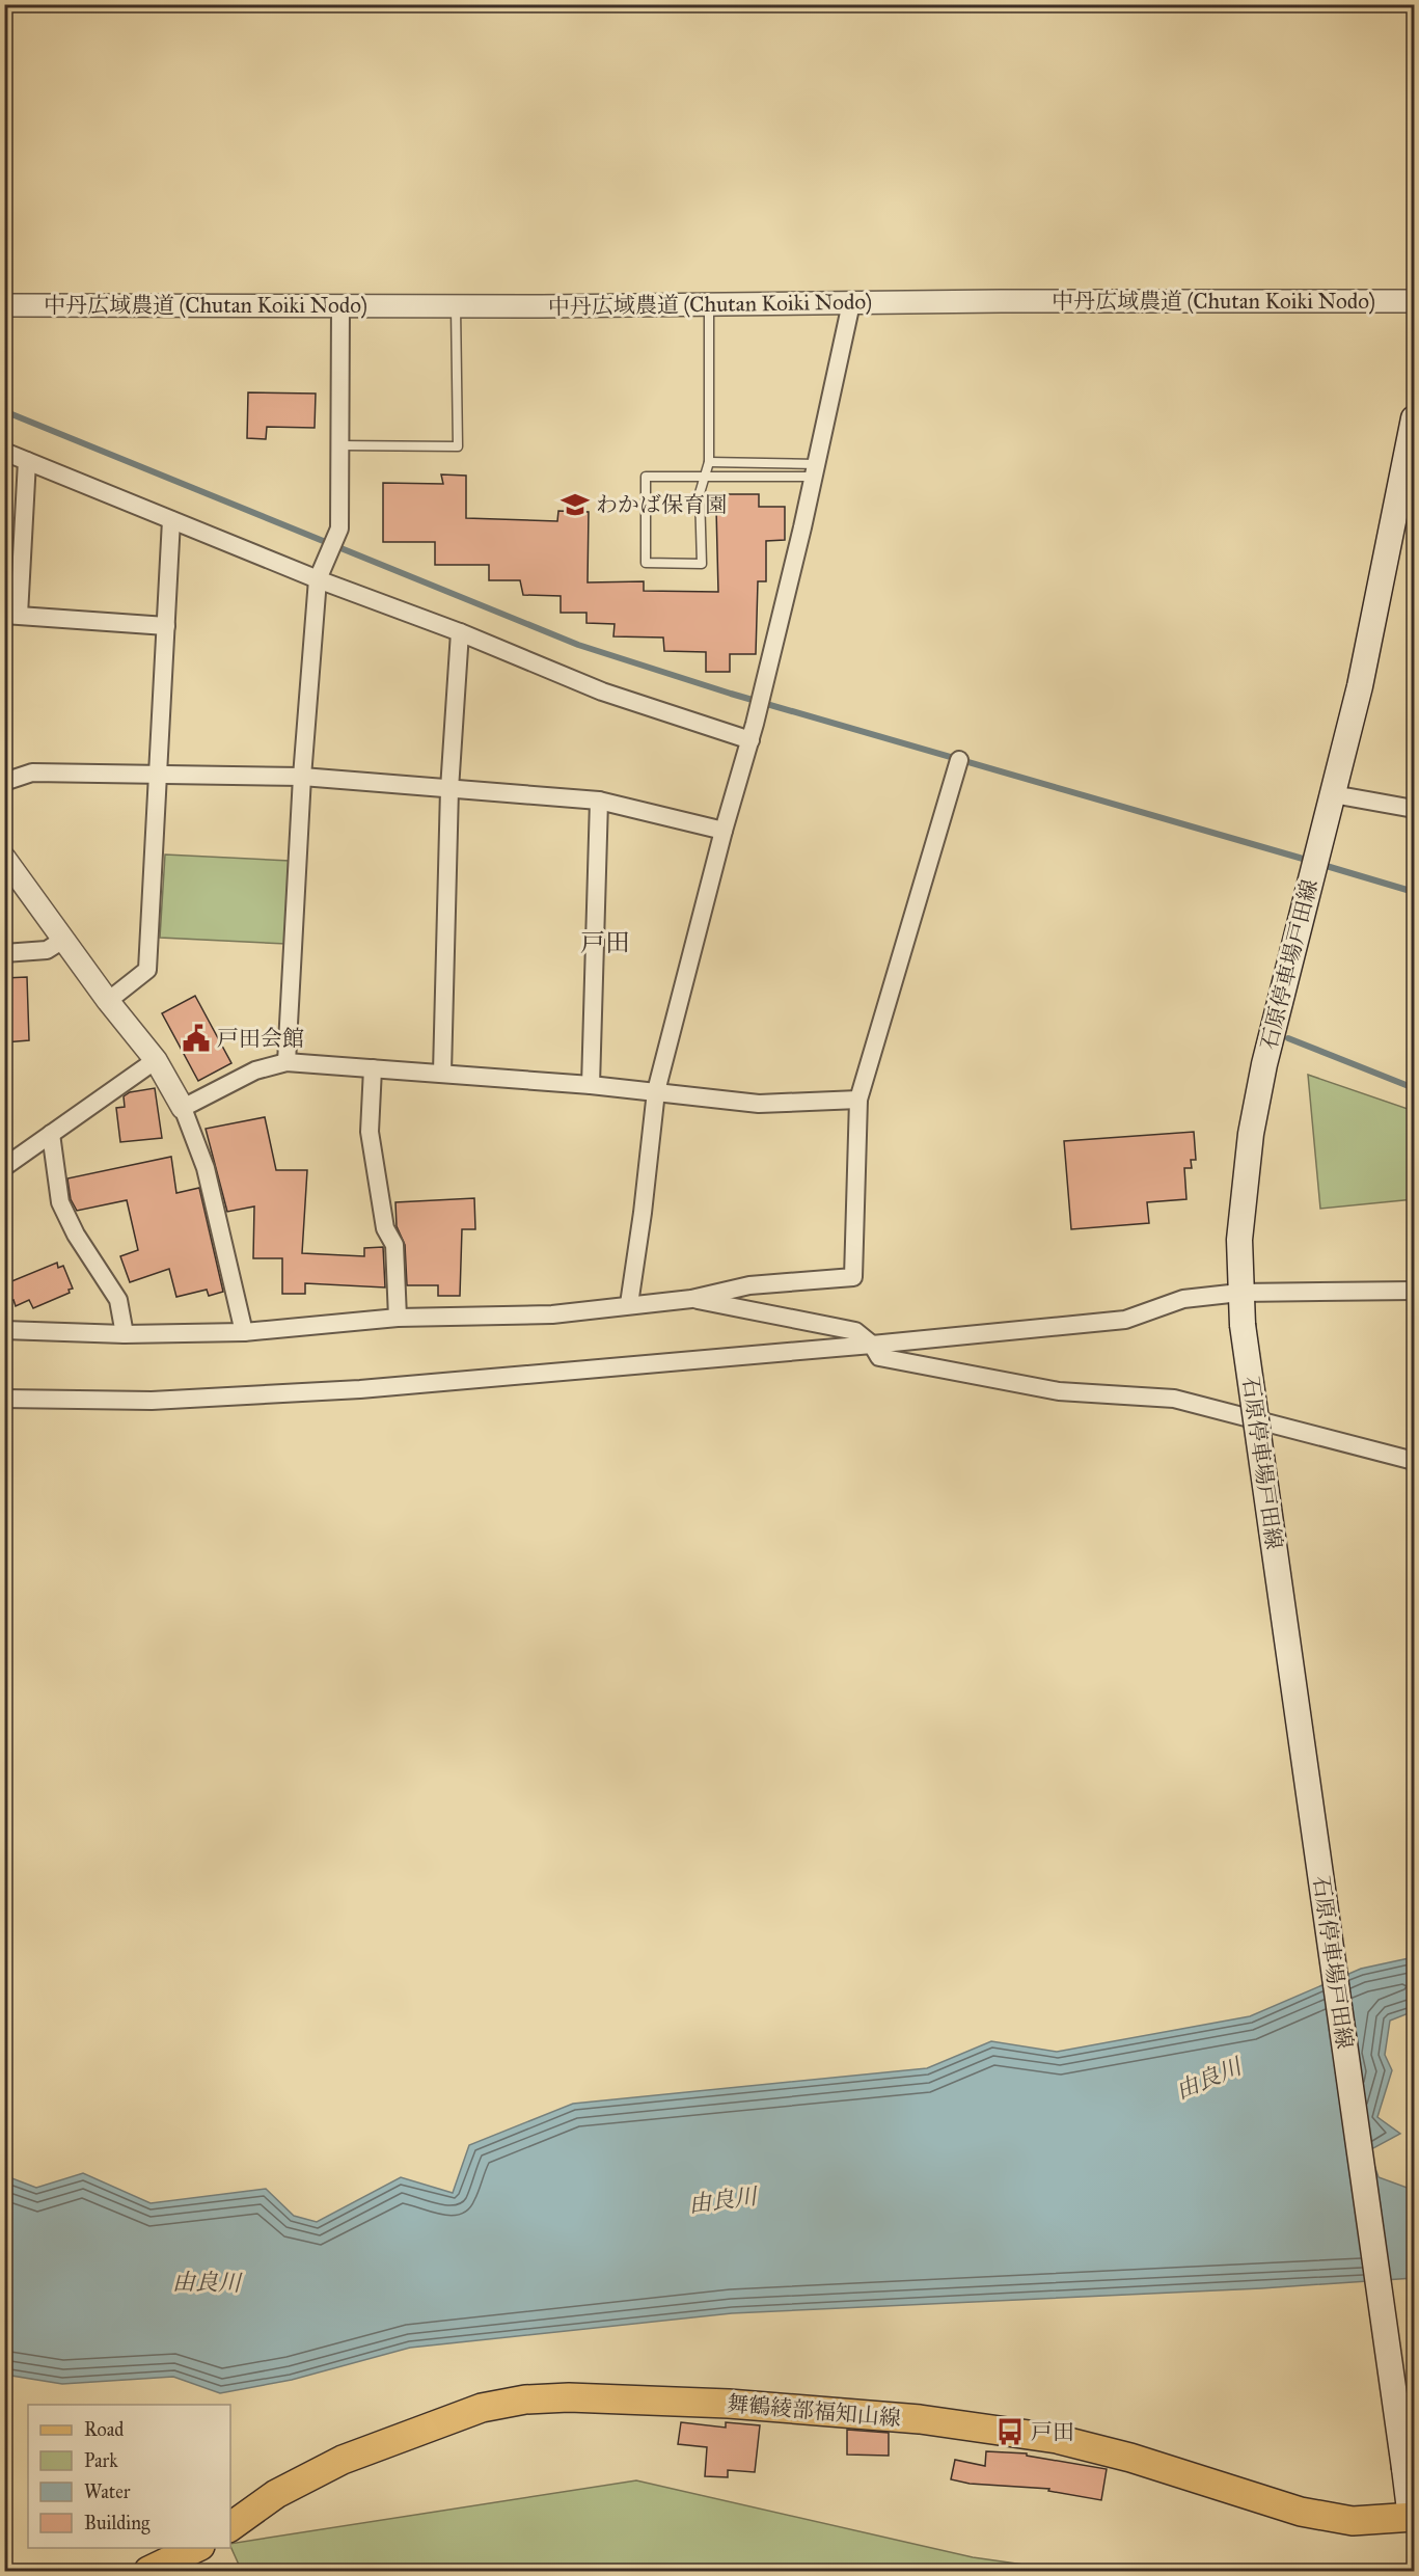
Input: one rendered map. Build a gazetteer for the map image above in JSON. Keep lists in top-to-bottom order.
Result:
{
  "streets": {
    "main road": ["石原停車場戸田線", "舞鶴綾部福知山線"],
    "street": ["中丹広域農道 (Chutan Koiki Nodo)"]
  },
  "crossings": [
    ["石原停車場戸田線", "舞鶴綾部福知山線"]
  ],
  "districts": ["戸田"],
  "water": ["由良川"],
  "places": {
    "school or university": ["わかば保育園"],
    "public building": ["戸田会館"],
    "bus stop": ["戸田"]
  },
  "legend": [
    "Road",
    "Park",
    "Water",
    "Building"
  ]
}
